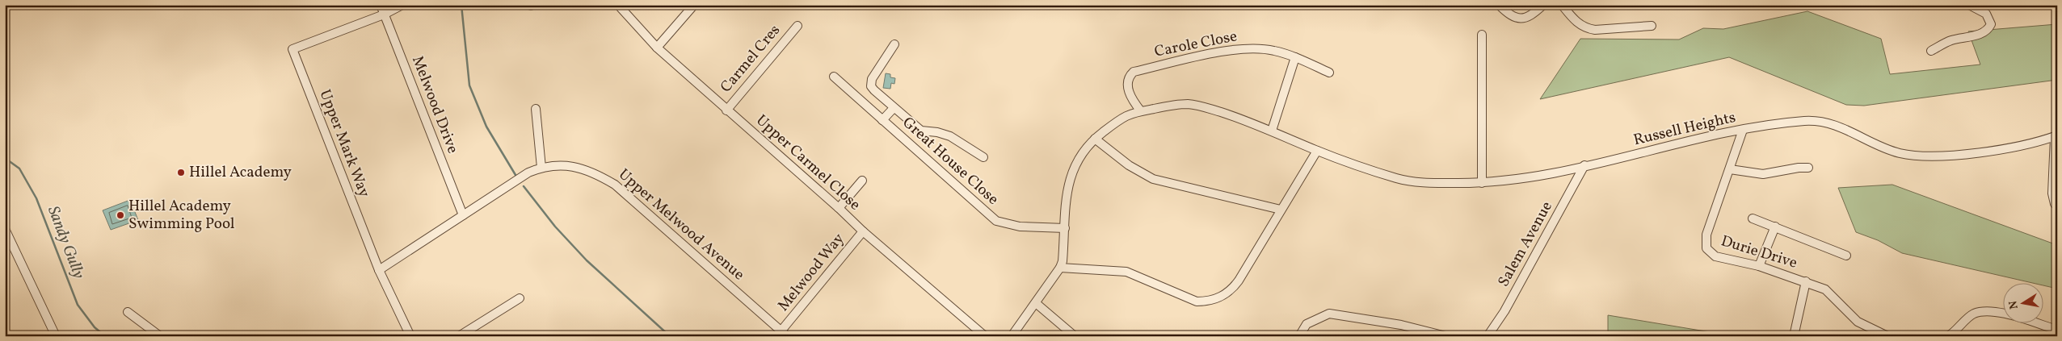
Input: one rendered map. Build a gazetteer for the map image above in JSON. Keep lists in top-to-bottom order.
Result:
{
  "streets": {
    "street": [
      "Carole Close",
      "Carmel Cres",
      "Melwood Drive",
      "Russell Heights",
      "Upper Mark Way",
      "Great House Close",
      "Upper Carmel Close",
      "Upper Melwood Avenue",
      "Salem Avenue",
      "Durie Drive",
      "Melwood Way"
    ]
  },
  "crossings": [
    ["Carole Close", "Russell Heights"],
    ["Carmel Cres", "Upper Carmel Close"],
    ["Melwood Drive", "Upper Mark Way"],
    ["Melwood Drive", "Upper Melwood Avenue"],
    ["Russell Heights", "Great House Close"],
    ["Russell Heights", "Salem Avenue"],
    ["Russell Heights", "Durie Drive"],
    ["Upper Mark Way", "Upper Melwood Avenue"],
    ["Upper Carmel Close", "Melwood Way"],
    ["Upper Melwood Avenue", "Melwood Way"]
  ],
  "water": ["Sandy Gully"],
  "places": ["Hillel Academy", "Hillel Academy Swimming Pool"],
  "north": "left"
}
